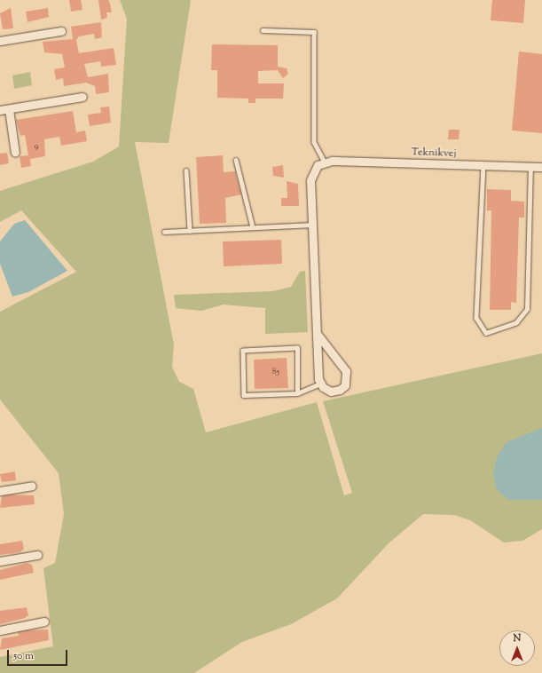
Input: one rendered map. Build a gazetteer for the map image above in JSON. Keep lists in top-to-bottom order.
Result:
{
  "streets": {
    "street": ["Teknikvej"]
  },
  "house_numbers": ["9", "85"],
  "scale_bar": "50 m",
  "north": "top"
}
